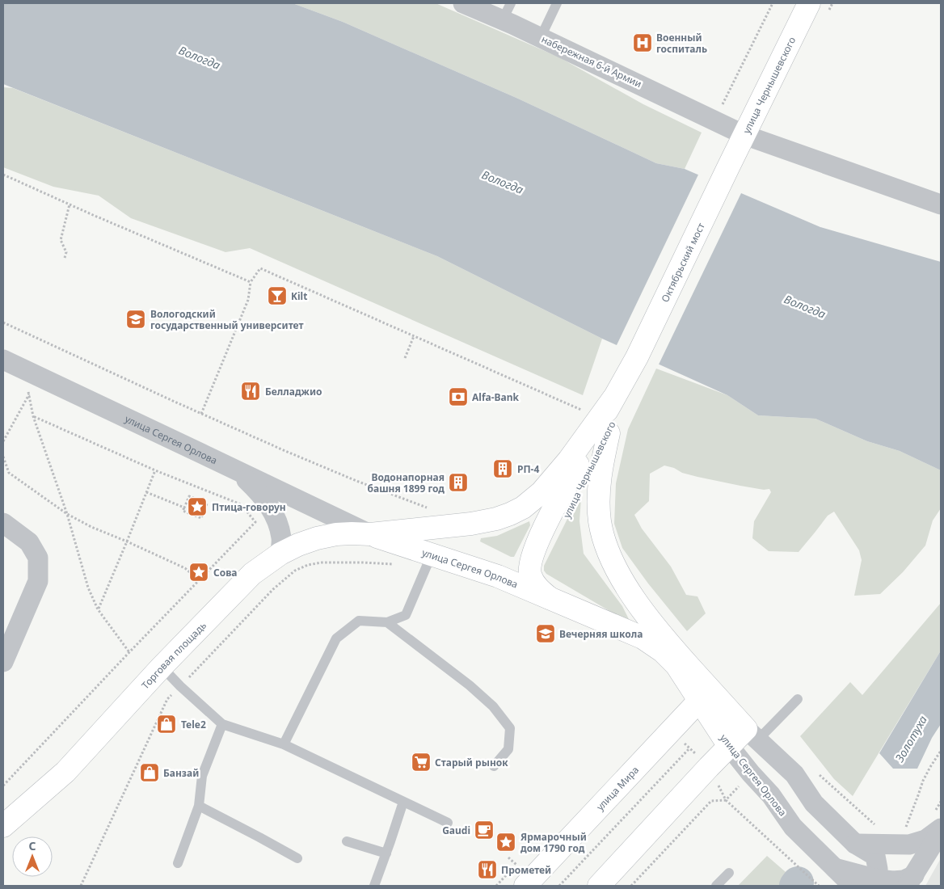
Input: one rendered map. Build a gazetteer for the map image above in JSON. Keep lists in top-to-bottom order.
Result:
{
  "streets": {
    "main road": [
      "улица Чернышевского",
      "Октябрьский мост",
      "улица Сергея Орлова",
      "Торговая площадь",
      "улица Мира"
    ],
    "street": ["набережная 6-й Армии"]
  },
  "crossings": [
    ["набережная 6-й Армии", "улица Чернышевского"],
    ["улица Чернышевского", "Октябрьский мост"],
    ["улица Чернышевского", "улица Сергея Орлова"],
    ["улица Сергея Орлова", "Торговая площадь"],
    ["улица Сергея Орлова", "улица Мира"]
  ],
  "water": ["Вологда", "Золотуха"],
  "places": {
    "hospital": ["Военный госпиталь"],
    "bar": ["Kilt"],
    "school or university": ["Вологодский государственный университет", "Вечерняя школа"],
    "restaurant": ["Белладжио", "Прометей"],
    "bank": ["Alfa-Bank"],
    "building": ["РП-4", "Водонапорная башня 1899 год"],
    "place": ["Птица-говорун", "Сова", "Ярмарочный дом 1790 год"],
    "shop": ["Tele2", "Банзай"],
    "supermarket": ["Старый рынок"],
    "cafe": ["Gaudi"]
  },
  "north": "top"
}
